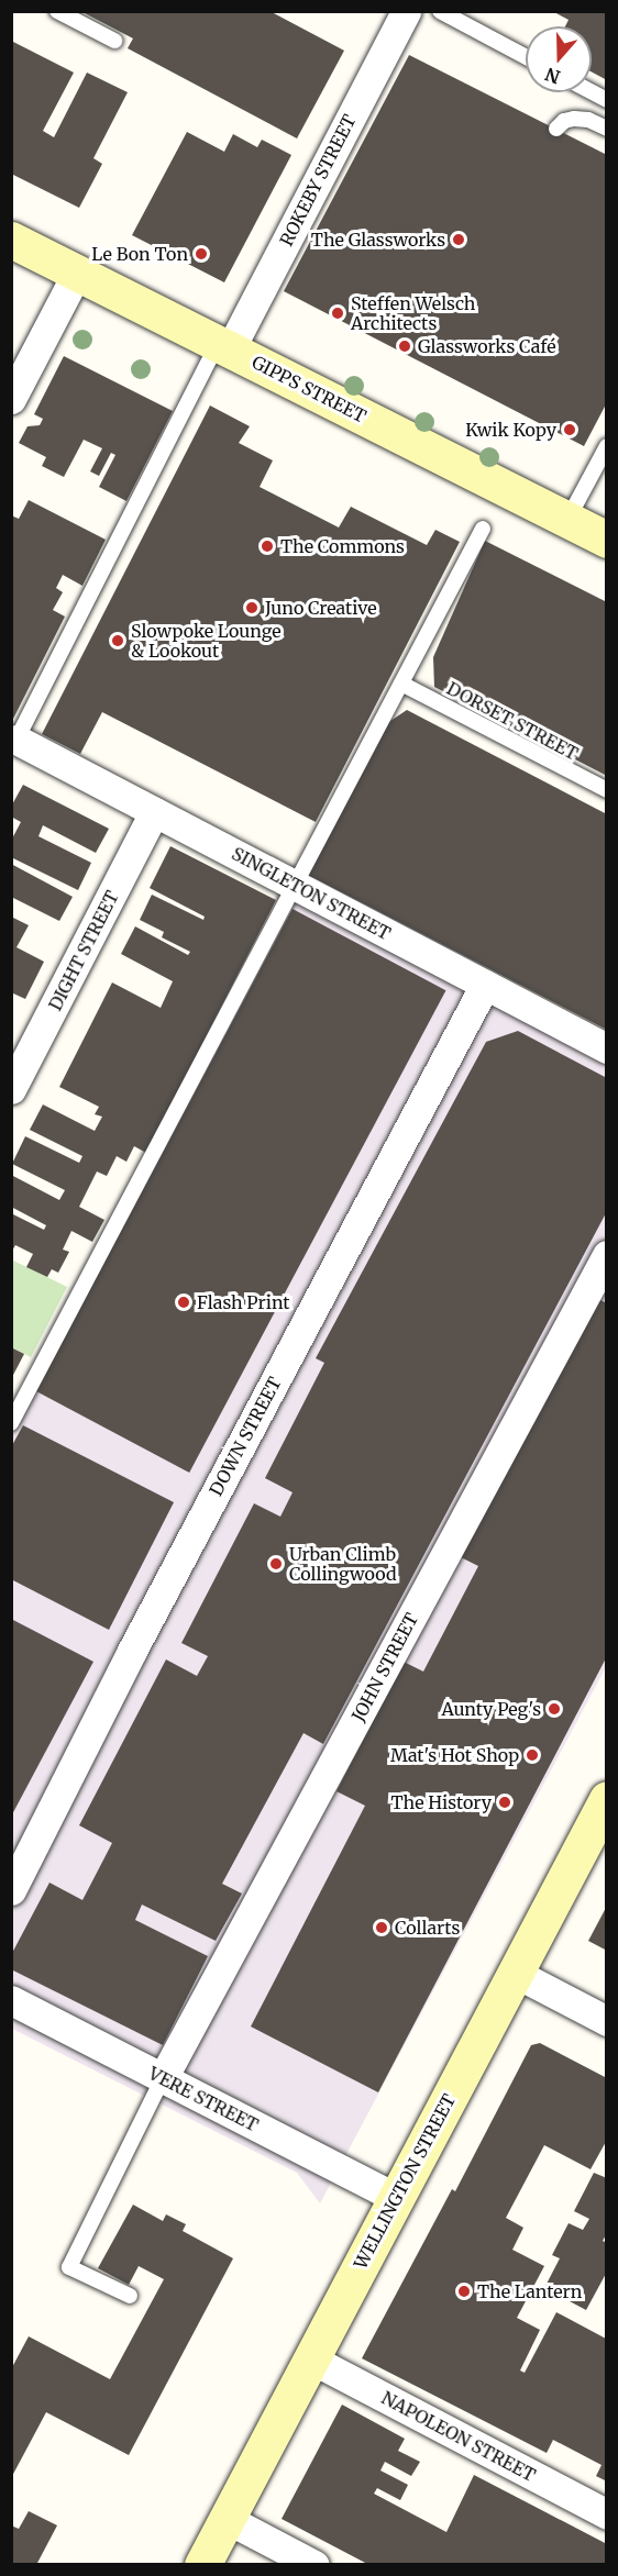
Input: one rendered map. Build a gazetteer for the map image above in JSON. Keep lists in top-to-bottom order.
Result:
{
  "streets": {
    "street": [
      "ROKEBY STREET",
      "GIPPS STREET",
      "SINGLETON STREET",
      "DIGHT STREET",
      "DOWN STREET",
      "JOHN STREET",
      "VERE STREET",
      "WELLINGTON STREET",
      "NAPOLEON STREET"
    ],
    "lane": ["DORSET STREET"]
  },
  "crossings": [
    ["ROKEBY STREET", "GIPPS STREET"],
    ["SINGLETON STREET", "DIGHT STREET"],
    ["SINGLETON STREET", "DOWN STREET"],
    ["JOHN STREET", "VERE STREET"],
    ["VERE STREET", "WELLINGTON STREET"],
    ["WELLINGTON STREET", "NAPOLEON STREET"]
  ],
  "places": [
    "The Glassworks",
    "Le Bon Ton",
    "Steffen Welsch Architects",
    "Glassworks Café",
    "Kwik Kopy",
    "The Commons",
    "Juno Creative",
    "Slowpoke Lounge & Lookout",
    "Flash Print",
    "Urban Climb Collingwood",
    "Aunty Peg's",
    "Mat's Hot Shop",
    "The History",
    "Collarts",
    "The Lantern"
  ],
  "north": "bottom"
}
